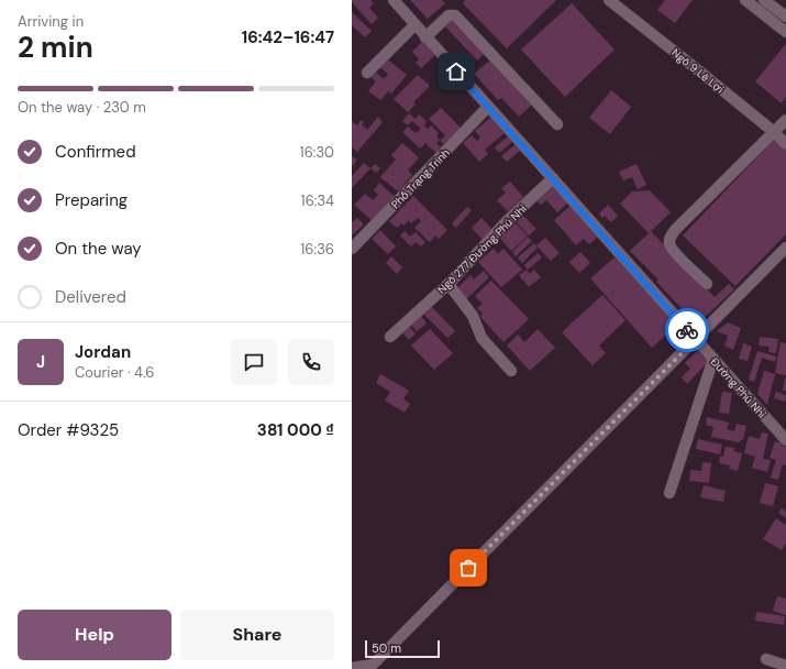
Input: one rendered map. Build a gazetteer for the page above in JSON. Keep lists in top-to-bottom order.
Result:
{
  "streets": {
    "street": [
      "Ngõ 9 Lê Lợi",
      "Phố Trạng Trình",
      "Ngõ 277 Đường Phú Nhi",
      "Đường Phú Nhi"
    ]
  },
  "crossings": [
    ["Phố Trạng Trình", "Đường Phú Nhi"],
    ["Ngõ 277 Đường Phú Nhi", "Đường Phú Nhi"]
  ],
  "scale_bar": "50 m",
  "page": {
    "heading": ["2 min", "Arriving in", "16:42–16:47"],
    "panel": [
      "Jordan",
      "Courier · 4.6",
      "Order #9325",
      "381 000 ₫"
    ],
    "bar": "On the way · 230 m",
    "list": [
      ["Confirmed", "16:30"],
      ["Preparing", "16:34"],
      ["On the way", "16:36"],
      "Delivered"
    ],
    "round": "J",
    "buttons": ["Help", "Share"],
    "scale": "50 m"
  }
}
